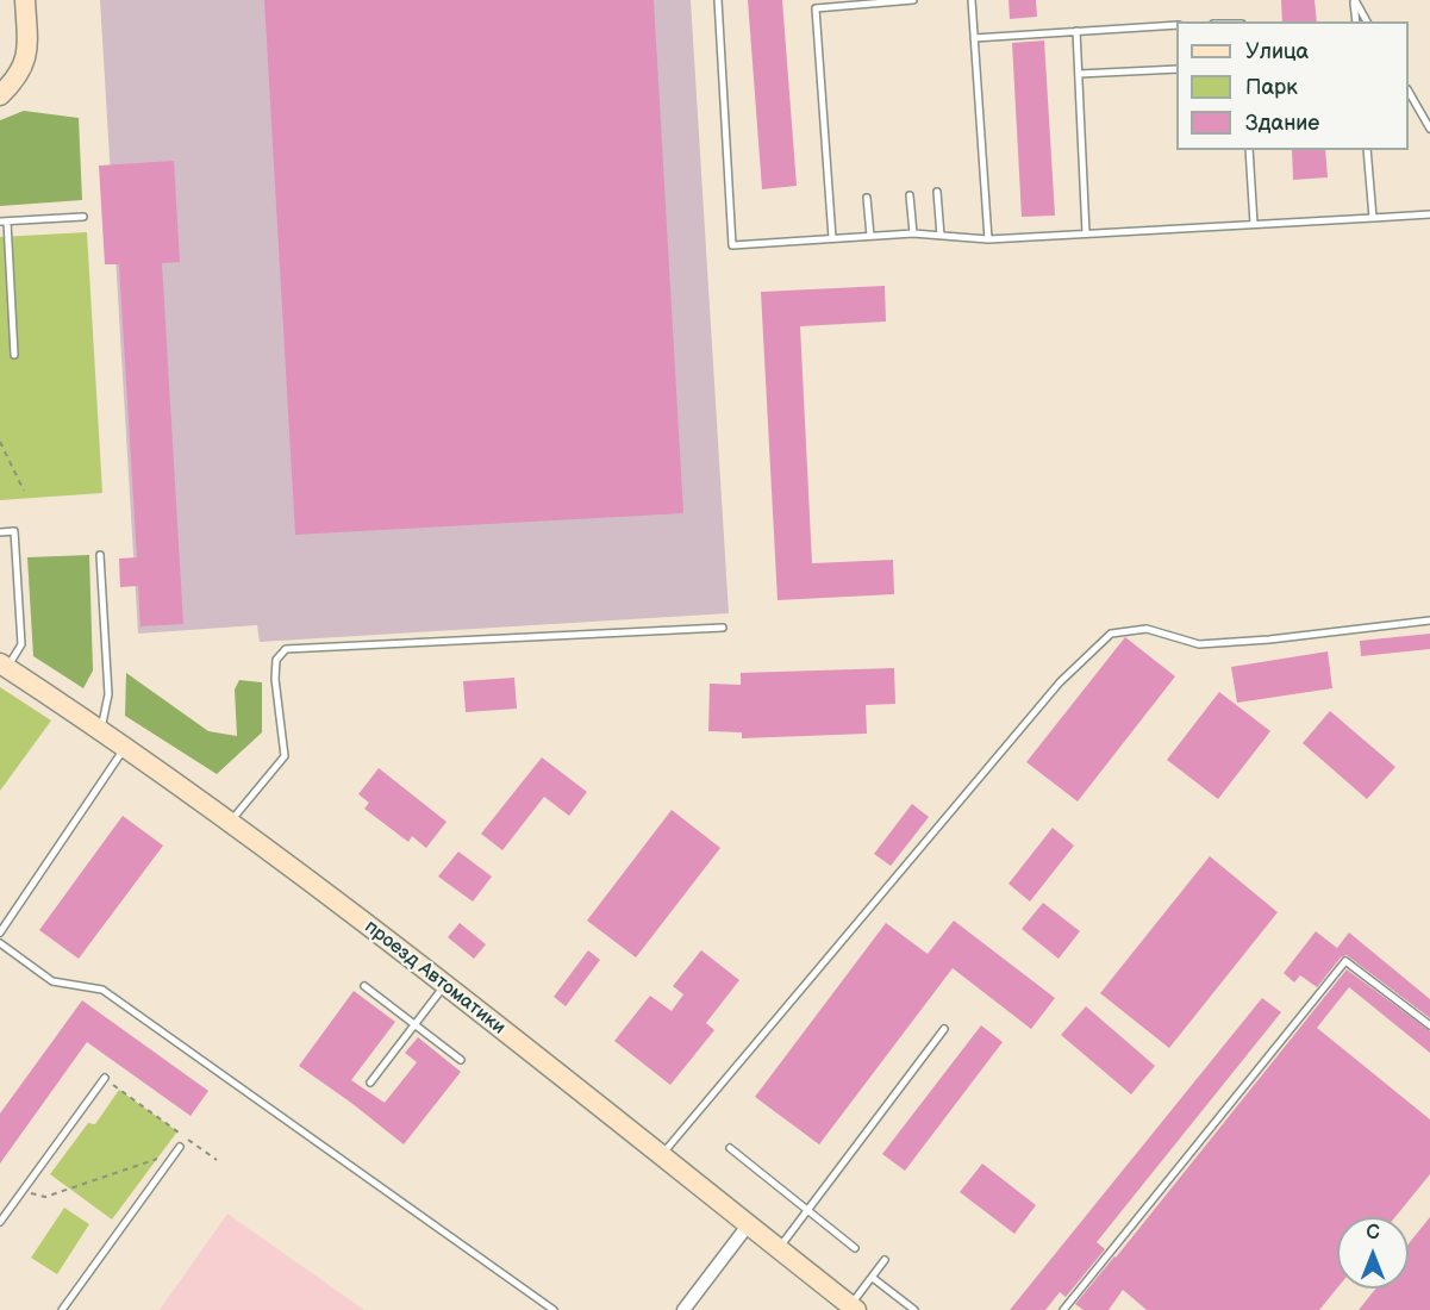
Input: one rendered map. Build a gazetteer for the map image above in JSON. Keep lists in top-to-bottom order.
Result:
{
  "streets": {
    "main road": ["проезд Автоматики"]
  },
  "legend": ["Улица", "Парк", "Здание"],
  "north": "top"
}
